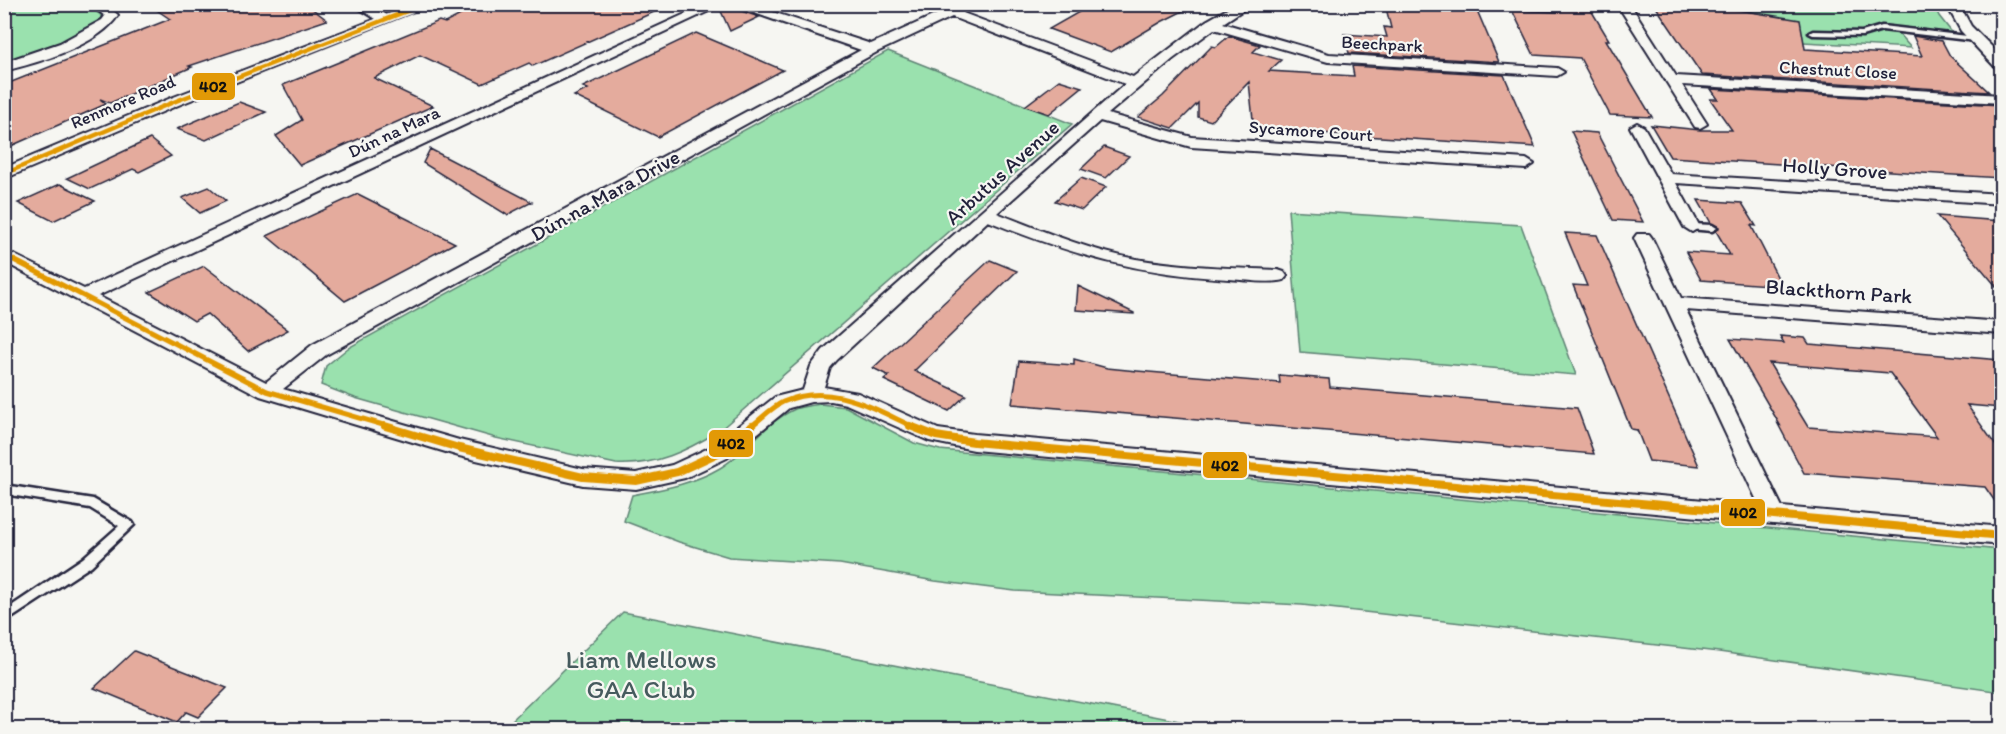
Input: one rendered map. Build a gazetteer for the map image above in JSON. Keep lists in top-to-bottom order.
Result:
{
  "streets": {
    "street": [
      "Beechpark",
      "Chestnut Close",
      "Renmore Road",
      "Sycamore Court",
      "Dún na Mara",
      "Holly Grove",
      "Arbutus Avenue",
      "Dún na Mara Drive",
      "Blackthorn Park"
    ]
  },
  "crossings": [
    ["Beechpark", "Arbutus Avenue"],
    ["Sycamore Court", "Arbutus Avenue"]
  ],
  "parks": ["Liam Mellows GAA Club"],
  "lines": ["transit line 402"]
}
